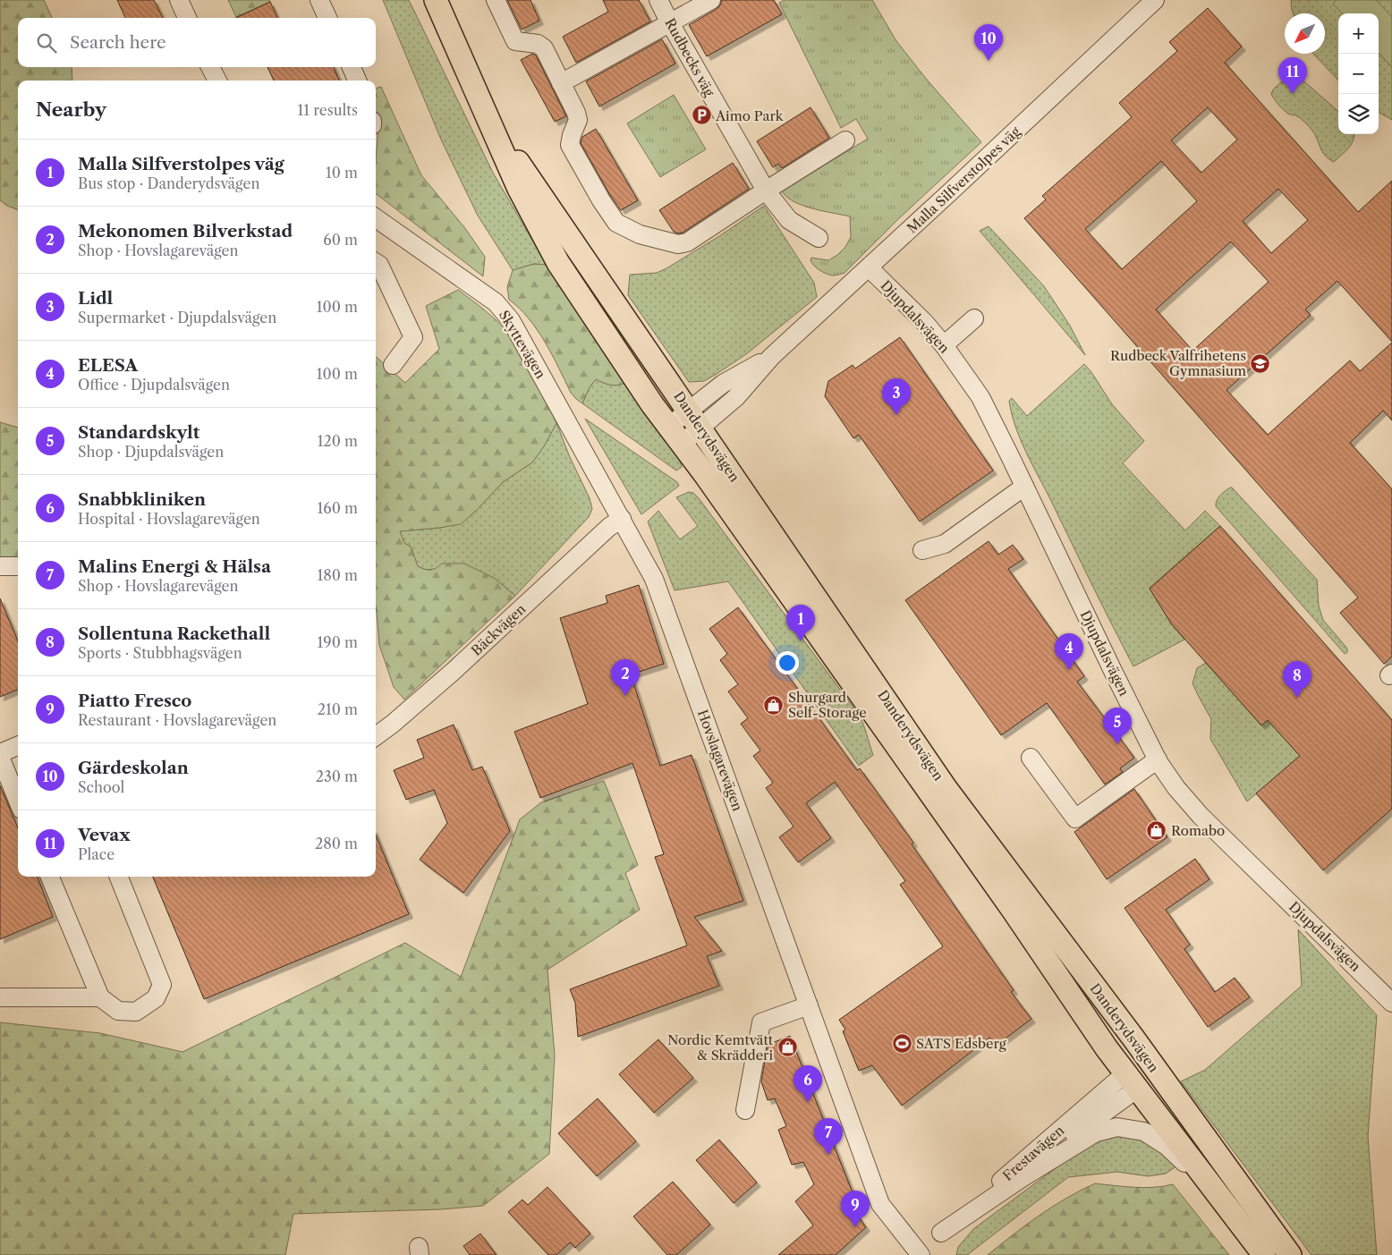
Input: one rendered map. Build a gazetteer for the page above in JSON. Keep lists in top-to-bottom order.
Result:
{
  "streets": {
    "main road": ["Danderydsvägen"],
    "street": [
      "Rudbecks väg",
      "Malla Silfverstolpes väg",
      "Djupdalsvägen",
      "Skyttevägen",
      "Bäckvägen",
      "Hovslagarevägen",
      "Frestavägen"
    ]
  },
  "crossings": [
    ["Malla Silfverstolpes väg", "Djupdalsvägen"],
    ["Malla Silfverstolpes väg", "Danderydsvägen"],
    ["Skyttevägen", "Bäckvägen"],
    ["Skyttevägen", "Hovslagarevägen"],
    ["Danderydsvägen", "Frestavägen"],
    ["Bäckvägen", "Hovslagarevägen"],
    ["Hovslagarevägen", "Frestavägen"]
  ],
  "places": {
    "parking": ["Aimo Park"],
    "school or university": ["Rudbeck Valfrihetens Gymnasium"],
    "shop": ["Shurgard Self-Storage", "Romabo", "Nordic Kemtvätt & Skrädderi"],
    "sports": ["SATS Edsberg"]
  },
  "north": "bottom left",
  "page": {
    "map_buttons": ["+", "−"],
    "search": "Search here",
    "pins": [
      "10",
      "11",
      "3",
      "1",
      "4",
      "2",
      "8",
      "5",
      "6",
      "7",
      "9"
    ],
    "heading": ["Nearby", "11 results"],
    "list": [
      {
        "mark": "1",
        "name": "Malla Silfverstolpes väg",
        "note": "Bus stop · Danderydsvägen",
        "value": "10 m"
      },
      {
        "mark": "2",
        "name": "Mekonomen Bilverkstad",
        "note": "Shop · Hovslagarevägen",
        "value": "60 m"
      },
      {
        "mark": "3",
        "name": "Lidl",
        "note": "Supermarket · Djupdalsvägen",
        "value": "100 m"
      },
      {
        "mark": "4",
        "name": "ELESA",
        "note": "Office · Djupdalsvägen",
        "value": "100 m"
      },
      {
        "mark": "5",
        "name": "Standardskylt",
        "note": "Shop · Djupdalsvägen",
        "value": "120 m"
      },
      {
        "mark": "6",
        "name": "Snabbkliniken",
        "note": "Hospital · Hovslagarevägen",
        "value": "160 m"
      },
      {
        "mark": "7",
        "name": "Malins Energi & Hälsa",
        "note": "Shop · Hovslagarevägen",
        "value": "180 m"
      },
      {
        "mark": "8",
        "name": "Sollentuna Rackethall",
        "note": "Sports · Stubbhagsvägen",
        "value": "190 m"
      },
      {
        "mark": "9",
        "name": "Piatto Fresco",
        "note": "Restaurant · Hovslagarevägen",
        "value": "210 m"
      },
      {
        "mark": "10",
        "name": "Gärdeskolan",
        "note": "School",
        "value": "230 m"
      },
      {
        "mark": "11",
        "name": "Vevax",
        "note": "Place",
        "value": "280 m"
      }
    ]
  }
}
